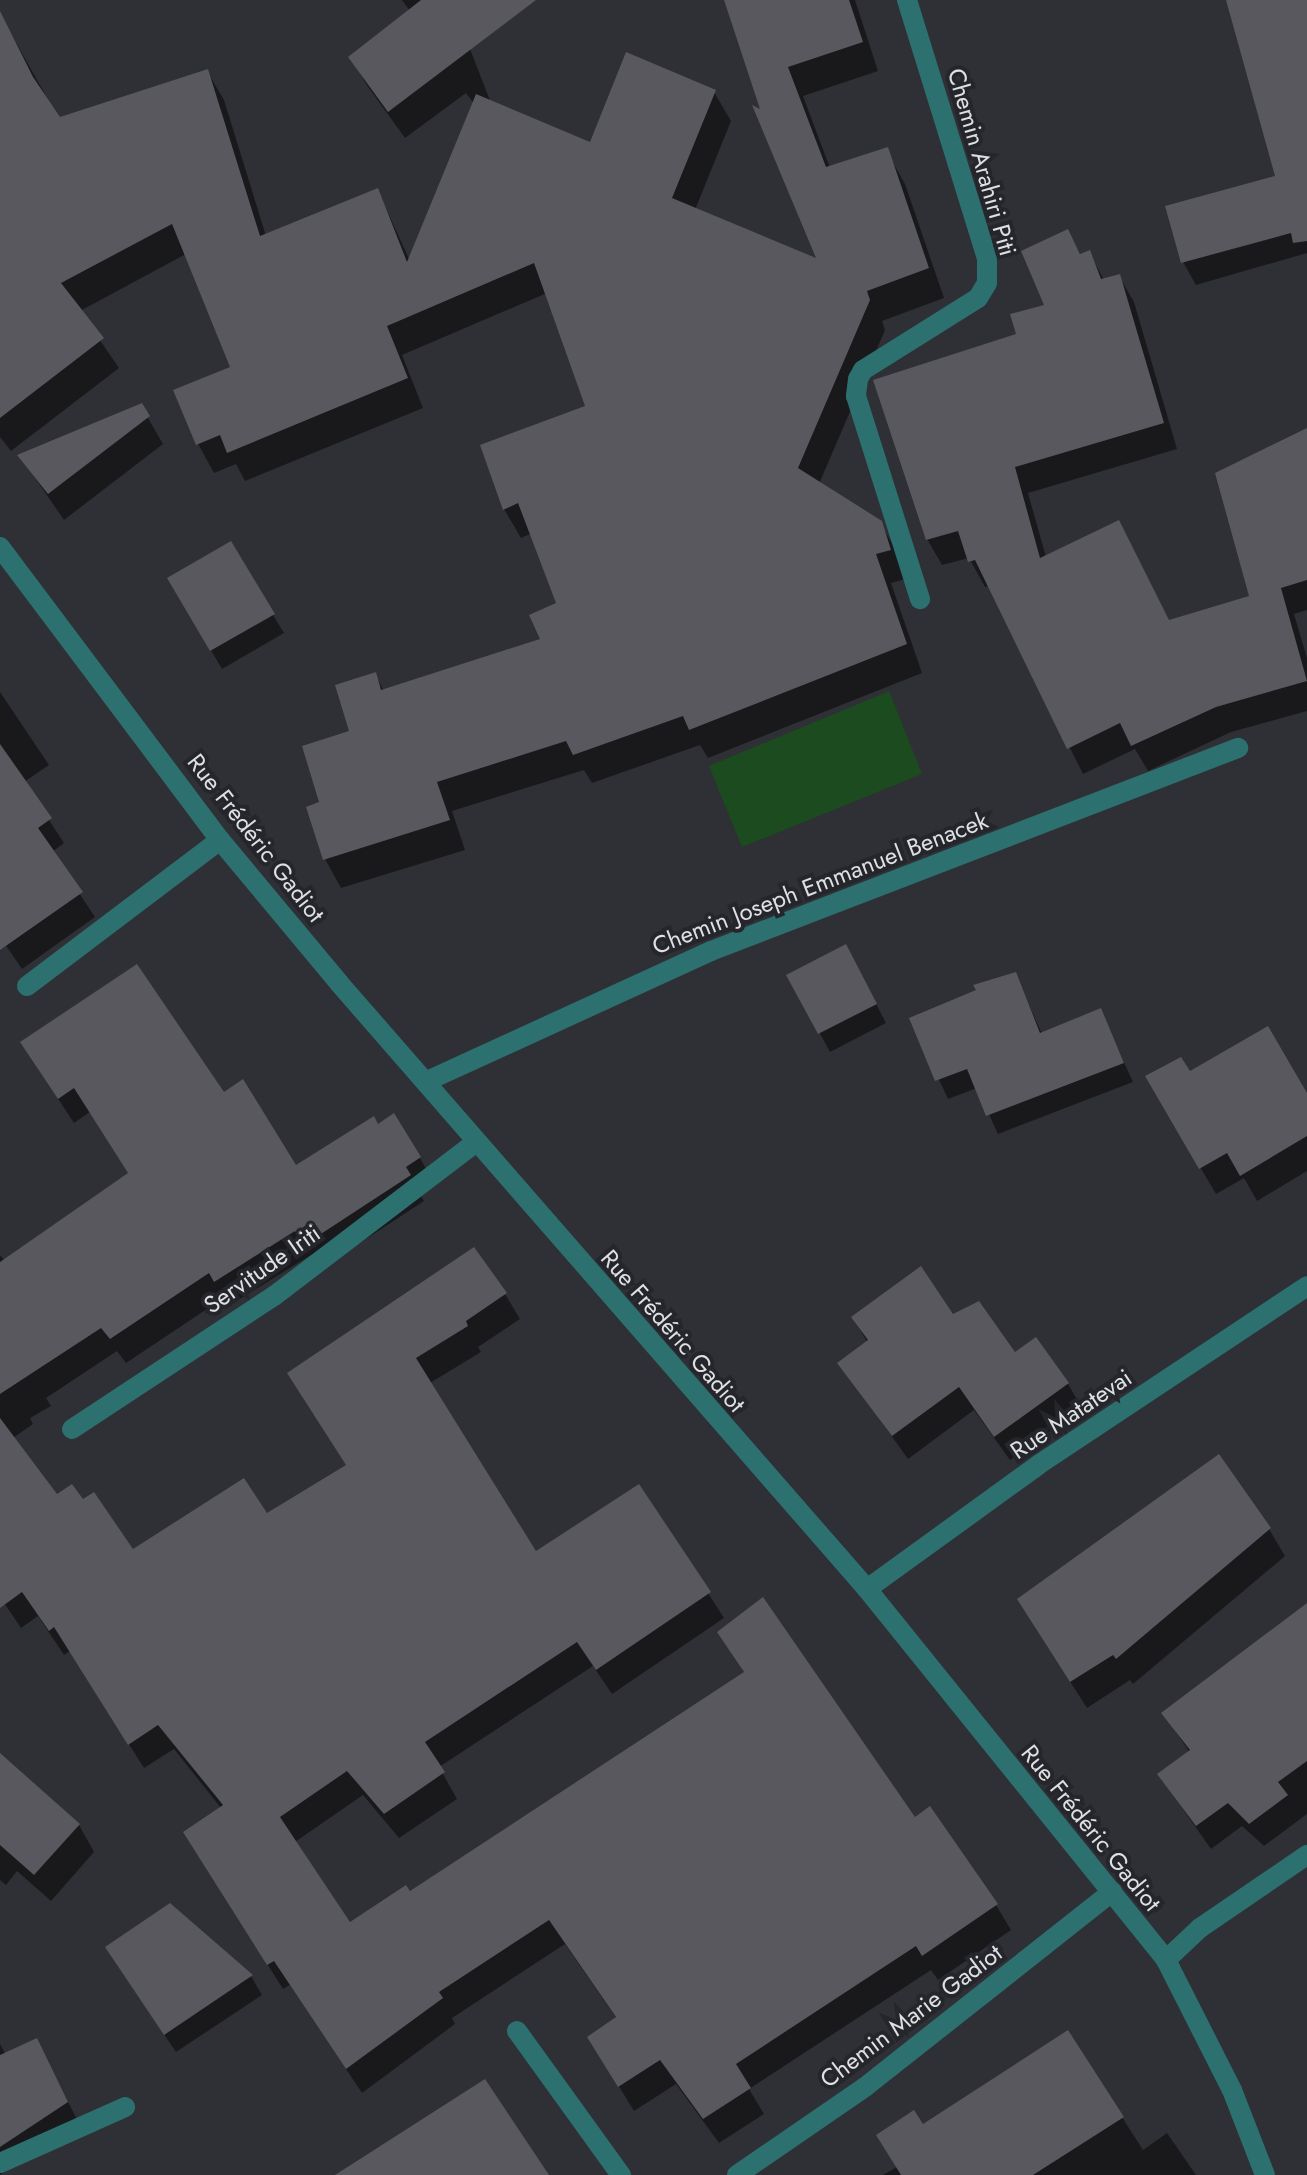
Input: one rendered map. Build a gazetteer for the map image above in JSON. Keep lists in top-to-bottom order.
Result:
{
  "streets": {
    "street": [
      "Chemin Arahiri Piti",
      "Rue Frédéric Gadiot",
      "Chemin Joseph Emmanuel Benacek",
      "Servitude Iriti",
      "Rue Matatevai",
      "Chemin Marie Gadiot"
    ]
  },
  "crossings": [
    ["Rue Frédéric Gadiot", "Chemin Joseph Emmanuel Benacek"],
    ["Rue Frédéric Gadiot", "Servitude Iriti"],
    ["Rue Frédéric Gadiot", "Rue Matatevai"],
    ["Rue Frédéric Gadiot", "Chemin Marie Gadiot"]
  ]
}
